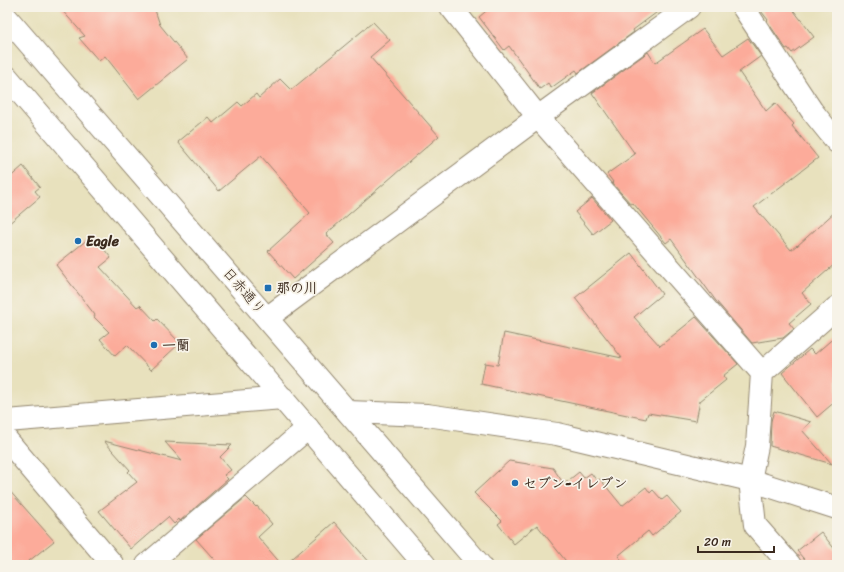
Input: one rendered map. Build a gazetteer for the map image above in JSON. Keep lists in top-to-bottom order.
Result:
{
  "streets": {
    "street": ["日赤通り"]
  },
  "places": {
    "other": ["Eagle", "一蘭", "セブン-イレブン"],
    "transit": ["那の川"]
  },
  "scale_bar": "20 m"
}
